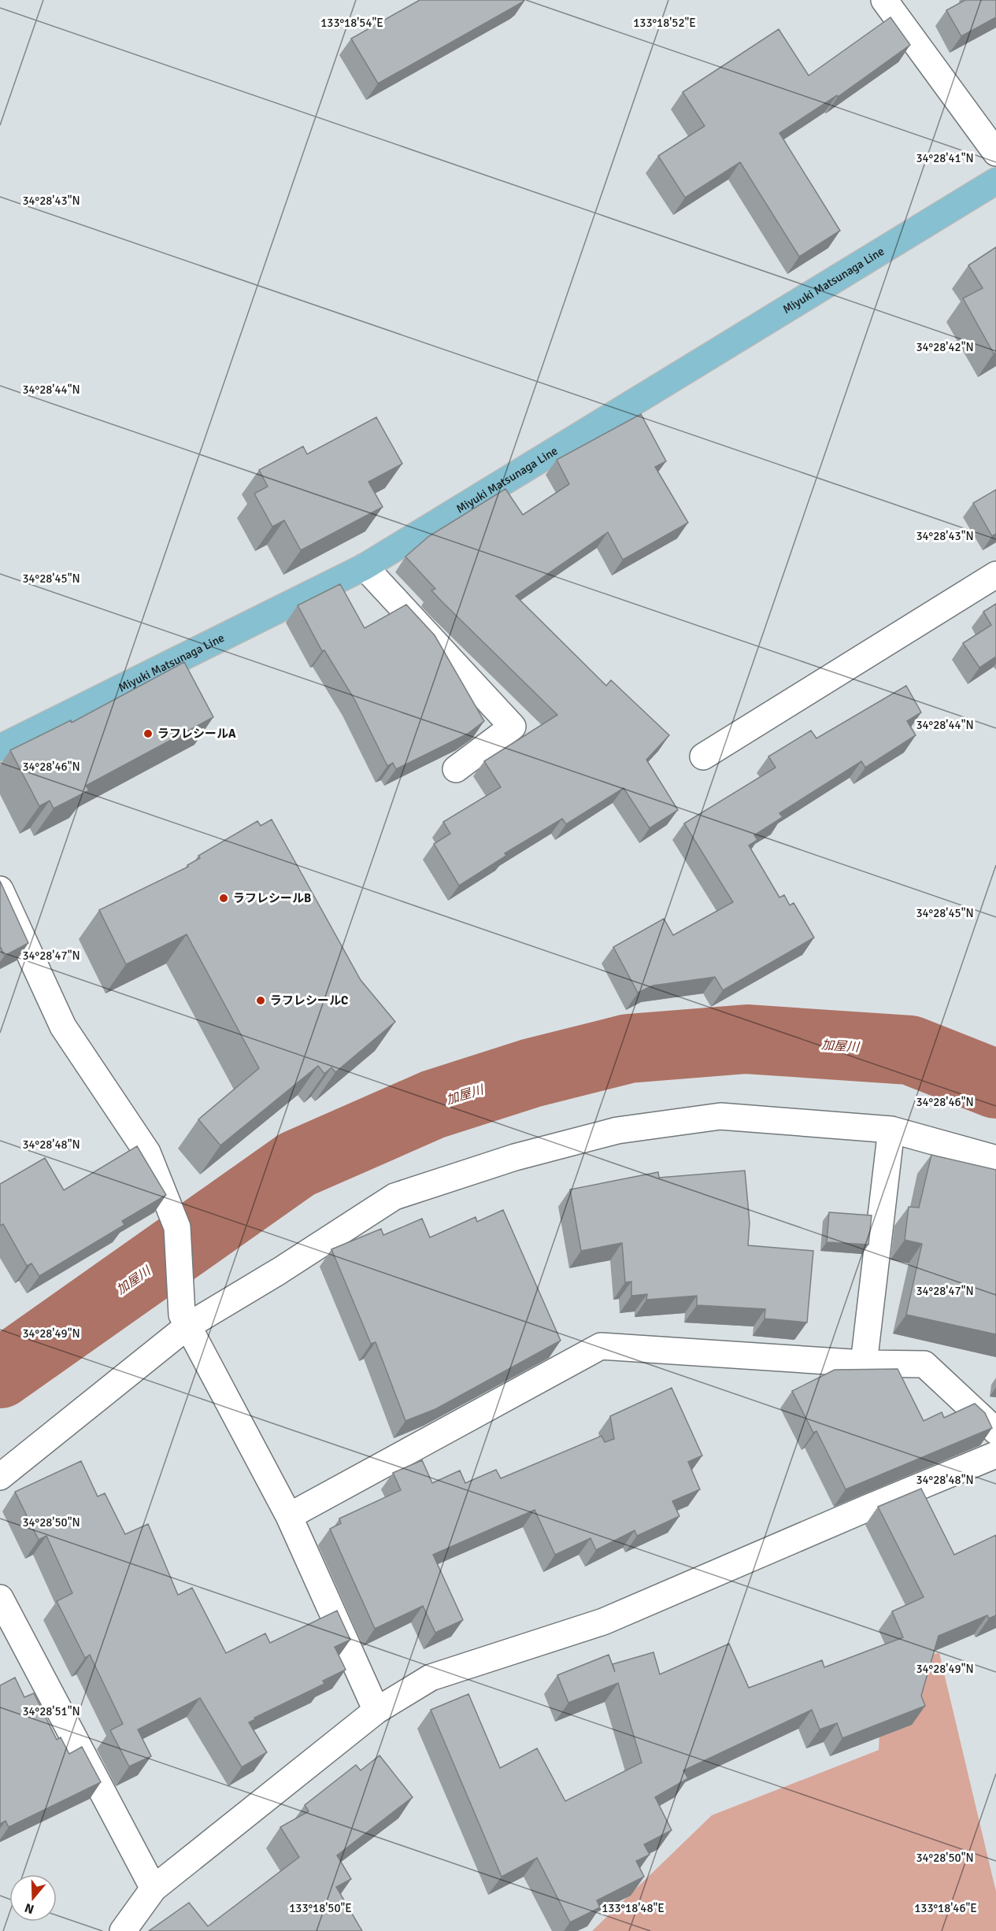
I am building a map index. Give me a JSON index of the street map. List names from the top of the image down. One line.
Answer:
{"streets":{"main road":["Miyuki Matsunaga Line"]},"water":["加屋川"],"places":["ラフレシールA","ラフレシールB","ラフレシールC"],"north":"bottom","coordinates":["133°18'54\"E","133°18'52\"E","34°28'41\"N","34°28'43\"N","34°28'42\"N","34°28'44\"N","34°28'45\"N","34°28'46\"N","34°28'47\"N","34°28'48\"N","34°28'49\"N","34°28'50\"N","34°28'51\"N","133°18'50\"E","133°18'48\"E","133°18'46\"E"]}
